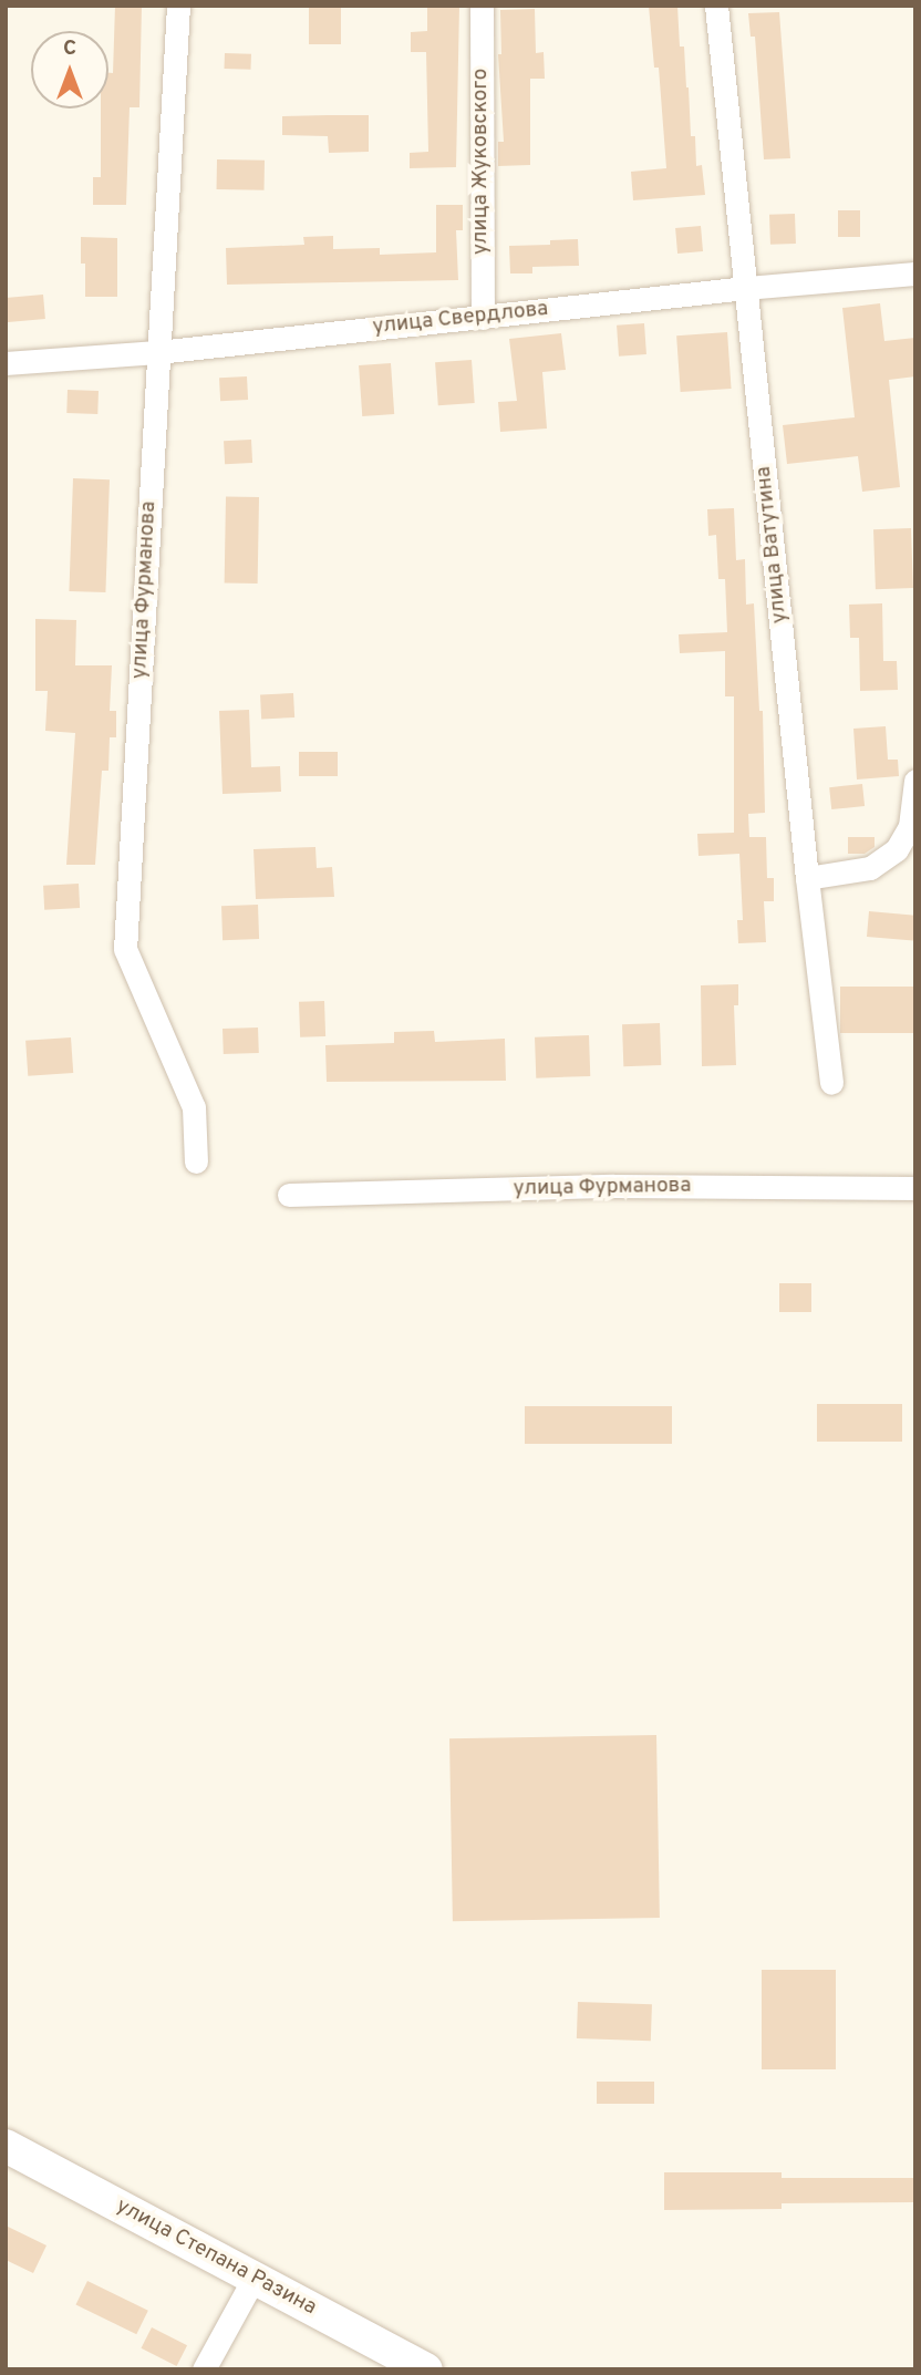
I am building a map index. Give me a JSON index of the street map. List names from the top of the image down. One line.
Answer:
{"streets":{"main road":["улица Степана Разина"],"street":["улица Жуковского","улица Свердлова","улица Ватутина","улица Фурманова"]},"crossings":[["улица Жуковского","улица Свердлова"],["улица Свердлова","улица Ватутина"],["улица Свердлова","улица Фурманова"]],"north":"top"}
